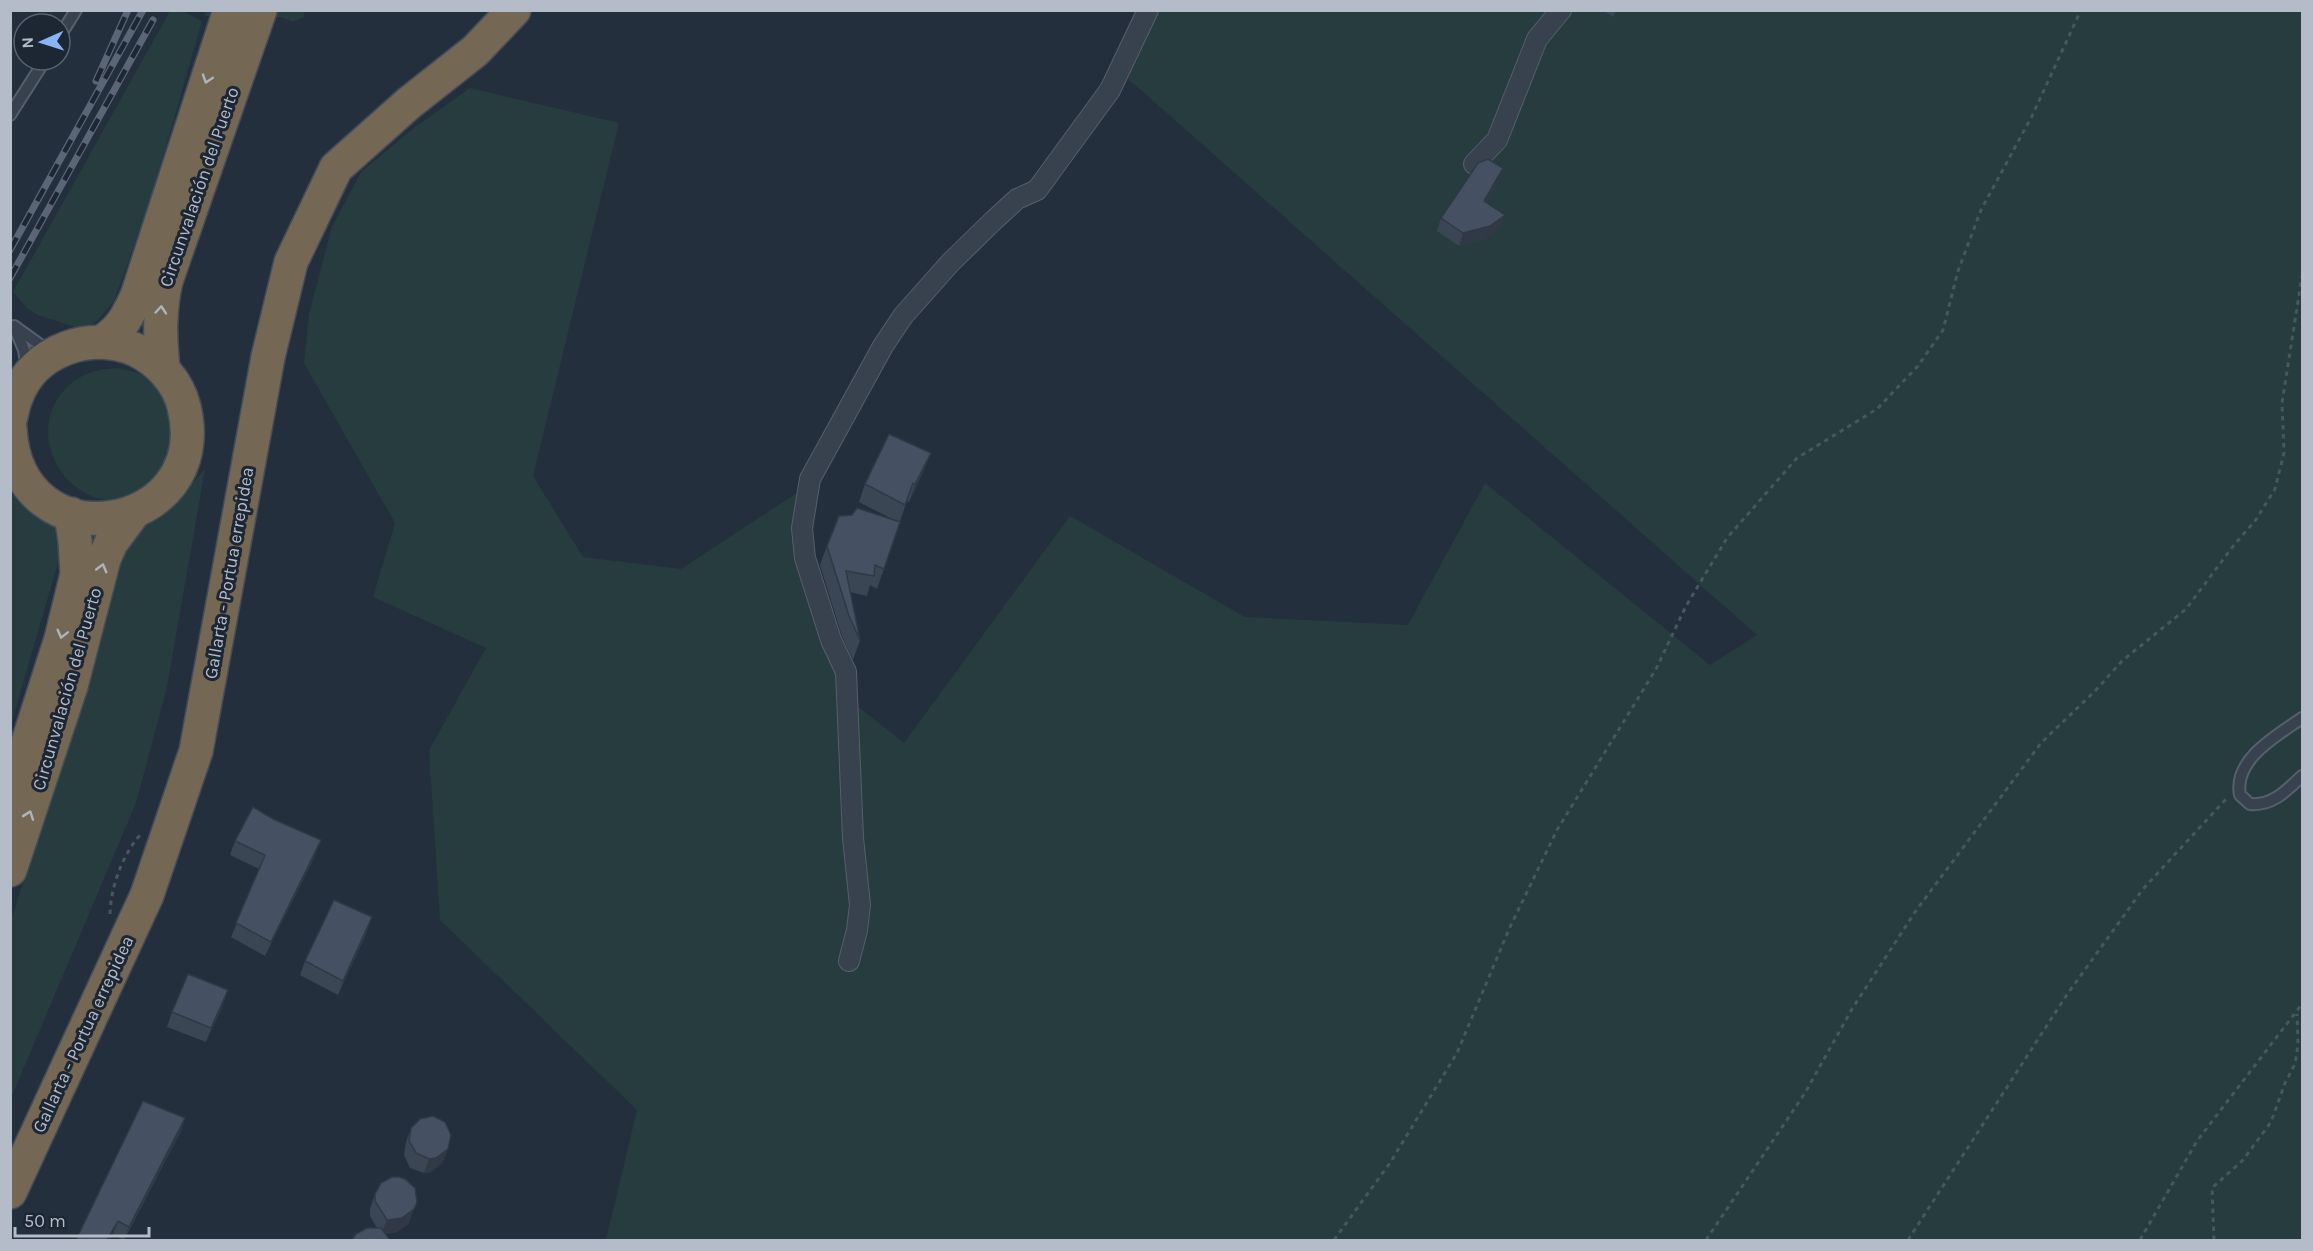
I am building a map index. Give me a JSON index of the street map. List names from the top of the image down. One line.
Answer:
{"streets":{"highway":["Circunvalación del Puerto","Gallarta - Portua errepidea"]},"scale_bar":"50 m","north":"left"}
